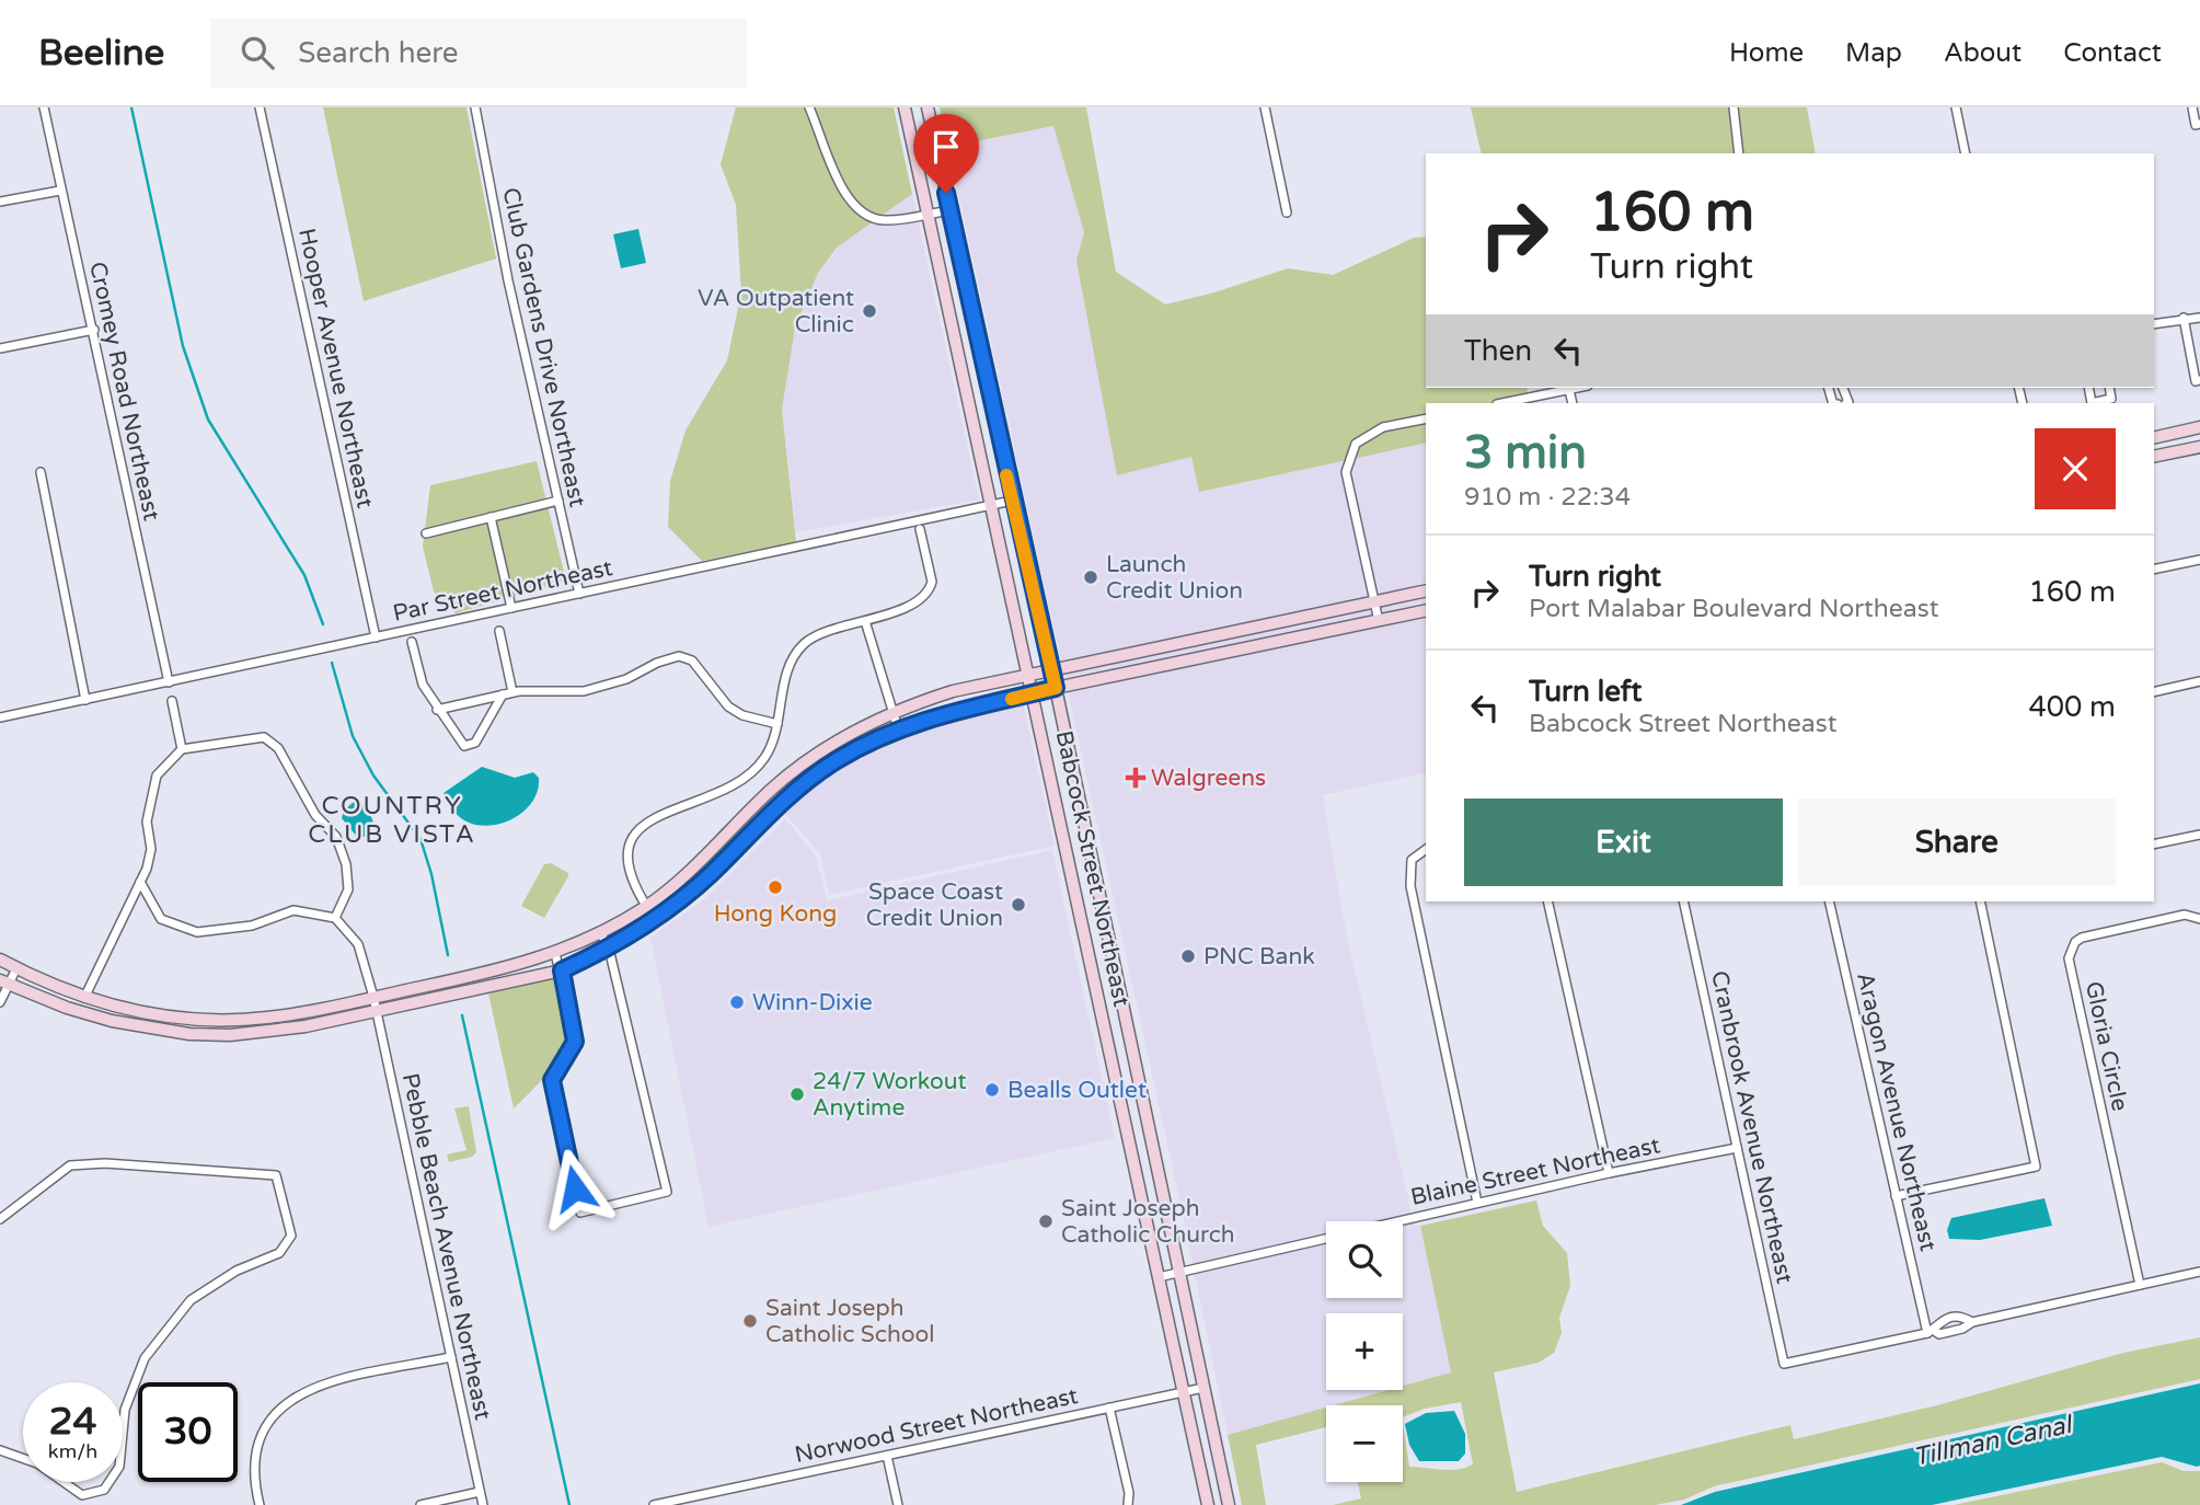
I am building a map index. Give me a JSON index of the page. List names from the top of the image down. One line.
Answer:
{"streets":{"street":["Club Gardens Drive Northeast","Hooper Avenue Northeast","Cromey Road Northeast","Par Street Northeast","Babcock Street Northeast","Gloria Circle","Aragon Avenue Northeast","Cranbrook Avenue Northeast","Blaine Street Northeast","Pebble Beach Avenue Northeast","Norwood Street Northeast"]},"crossings":[["Club Gardens Drive Northeast","Par Street Northeast"],["Hooper Avenue Northeast","Par Street Northeast"],["Cromey Road Northeast","Par Street Northeast"],["Par Street Northeast","Babcock Street Northeast"],["Babcock Street Northeast","Blaine Street Northeast"],["Babcock Street Northeast","Norwood Street Northeast"],["Aragon Avenue Northeast","Cranbrook Avenue Northeast"],["Cranbrook Avenue Northeast","Blaine Street Northeast"]],"districts":["COUNTRY CLUB VISTA"],"water":["Tillman Canal"],"places":{"other":["VA Outpatient Clinic","Launch Credit Union","Hong Kong","Space Coast Credit Union","PNC Bank","Winn-Dixie","Bealls Outlet","24/7 Workout Anytime","Saint Joseph Catholic Church","Saint Joseph Catholic School"],"health":["Walgreens"]},"page":{"header":"Beeline","search":"Search here","nav":["Home","Map","About","Contact"],"turn":["160 m","Turn right"],"then":"Then","heading":["3 min","910 m · 22:34"],"list":[{"name":"Turn right","note":"Port Malabar Boulevard Northeast","value":"160 m"},{"name":"Turn left","note":"Babcock Street Northeast","value":"400 m"}],"buttons":["Exit","Share"],"map_buttons":["+","−"],"speed":"24 km/h","limit":"30"}}
